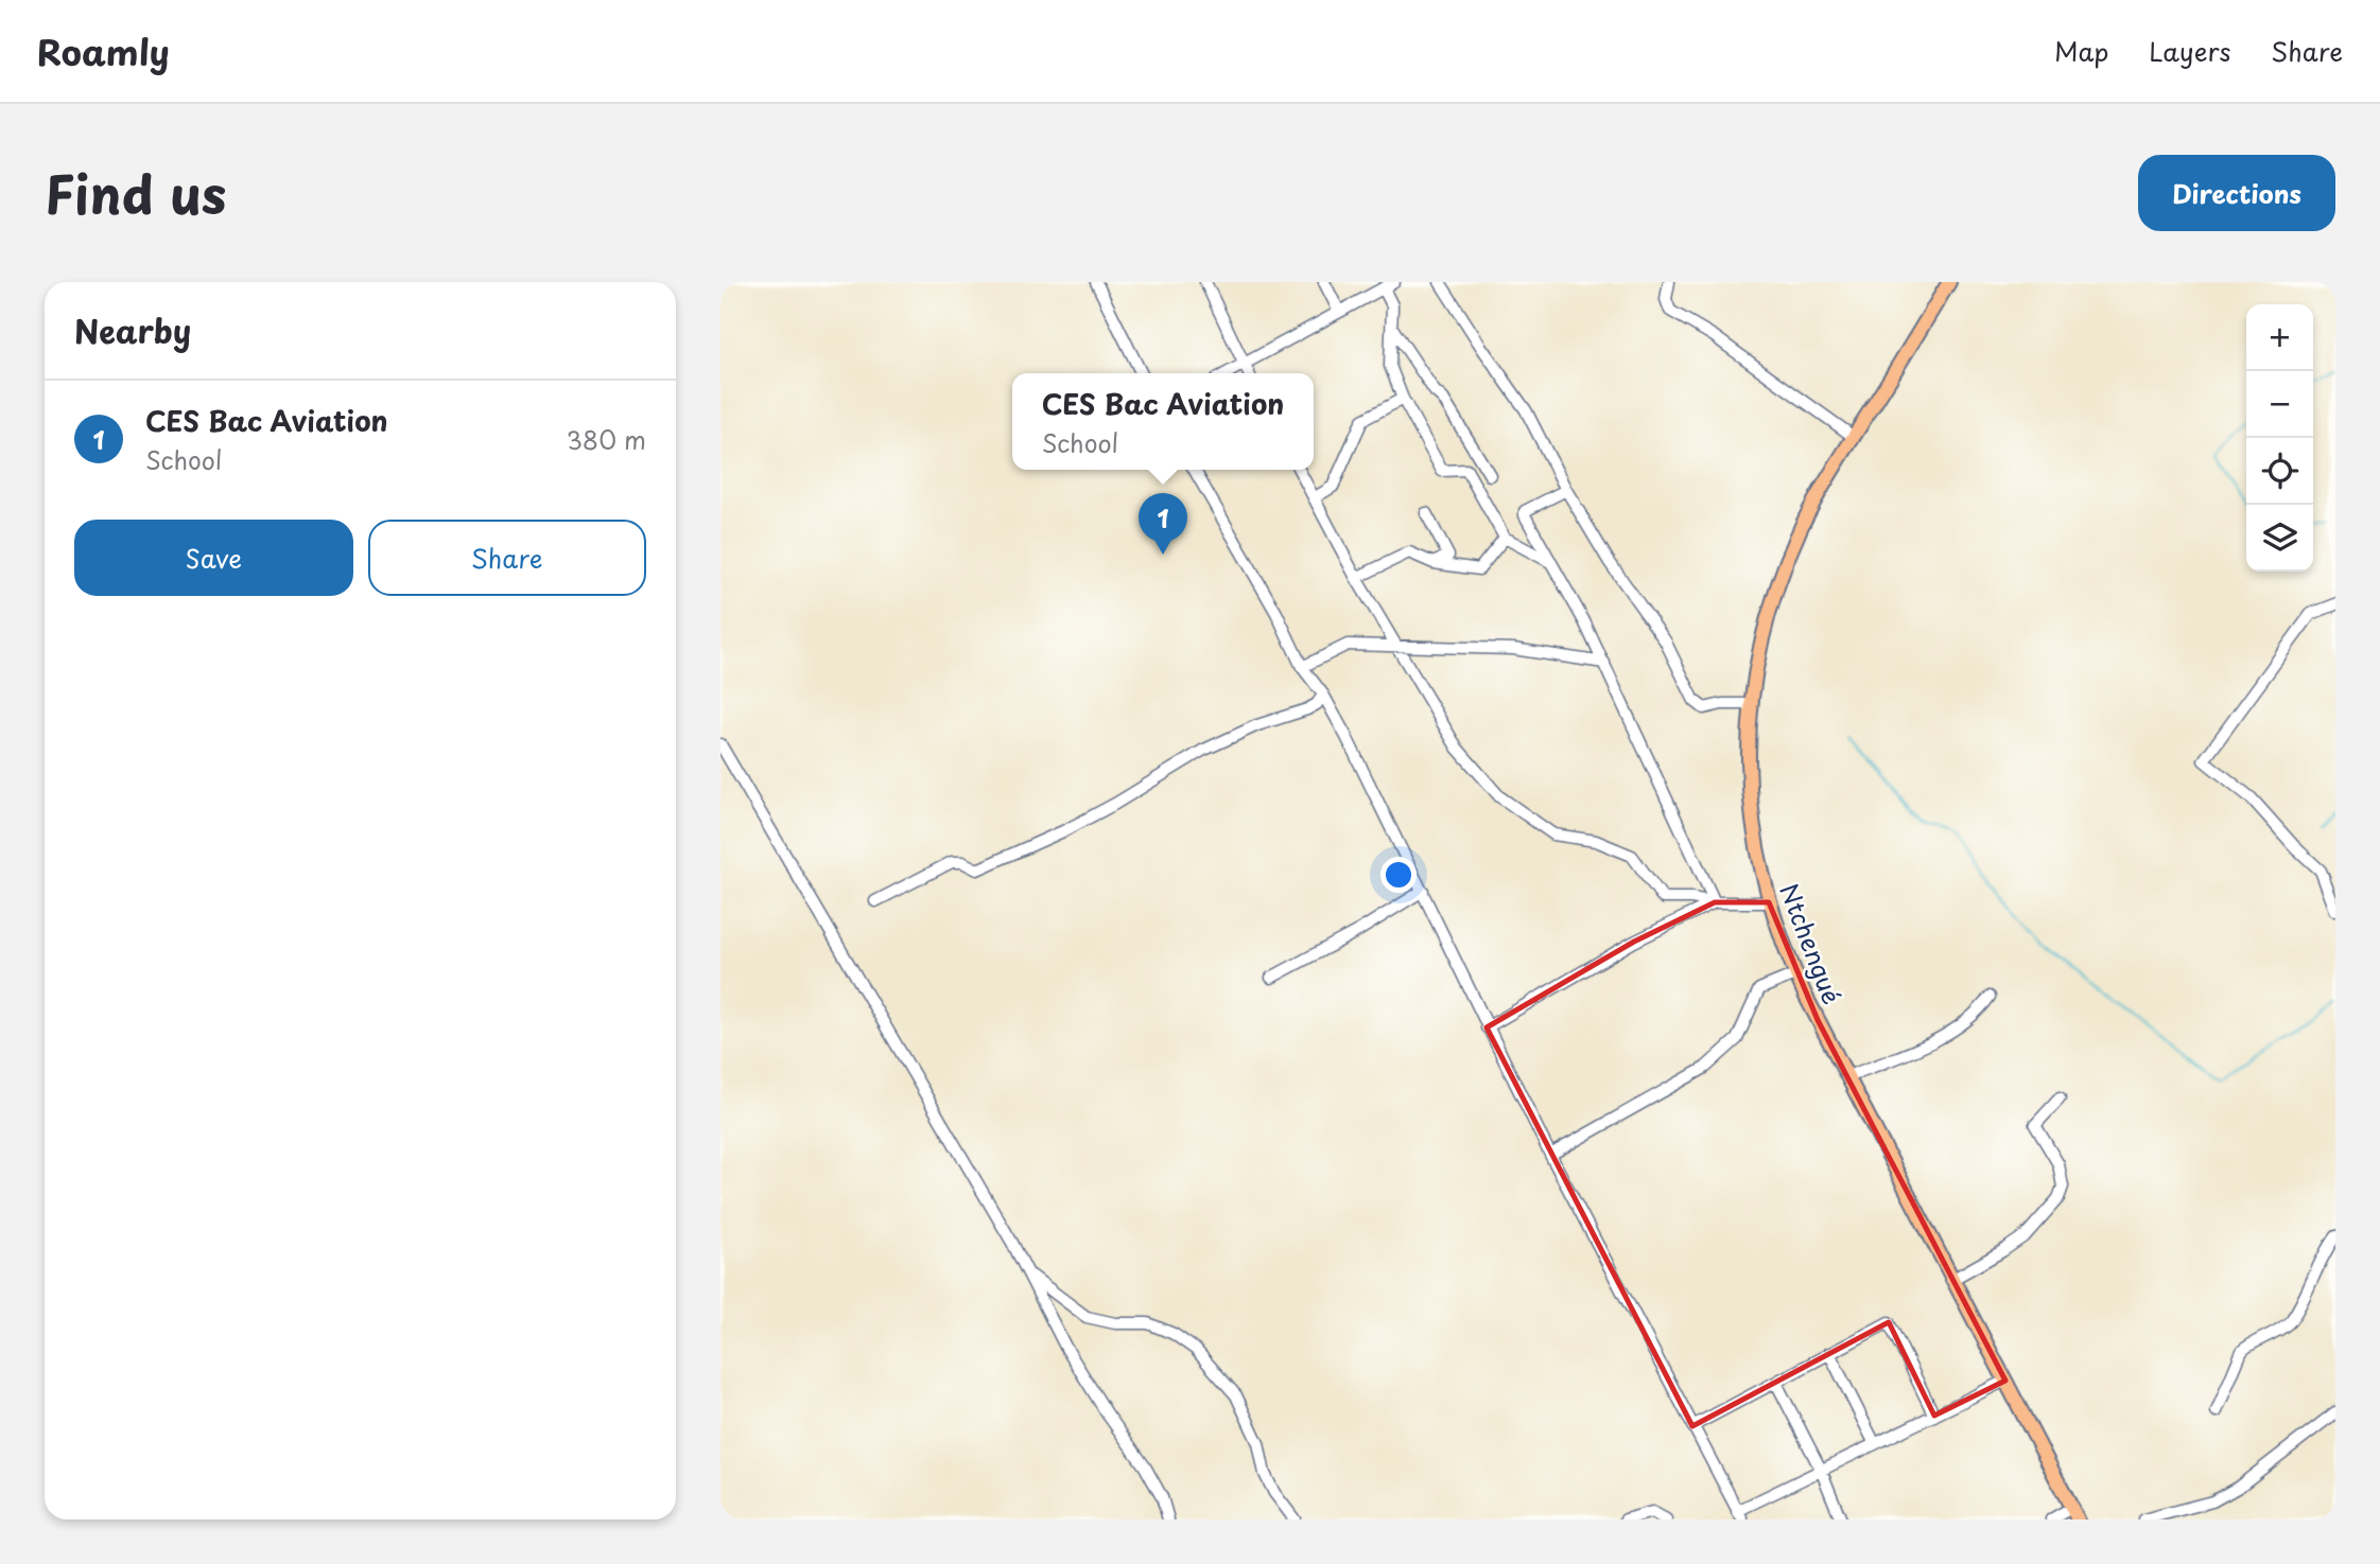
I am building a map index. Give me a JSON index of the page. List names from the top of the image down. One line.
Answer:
{"streets":{"main road":["Ntchengué"]},"page":{"header":"Roamly","nav":["Map","Layers","Share"],"title":"Find us","buttons":["Directions",["Save","Share"]],"heading":"Nearby","map_buttons":["+","−"],"popup":["CES Bac Aviation","School"],"list":[{"mark":"1","name":"CES Bac Aviation","note":"School","value":"380 m"}],"pins":"1"}}
